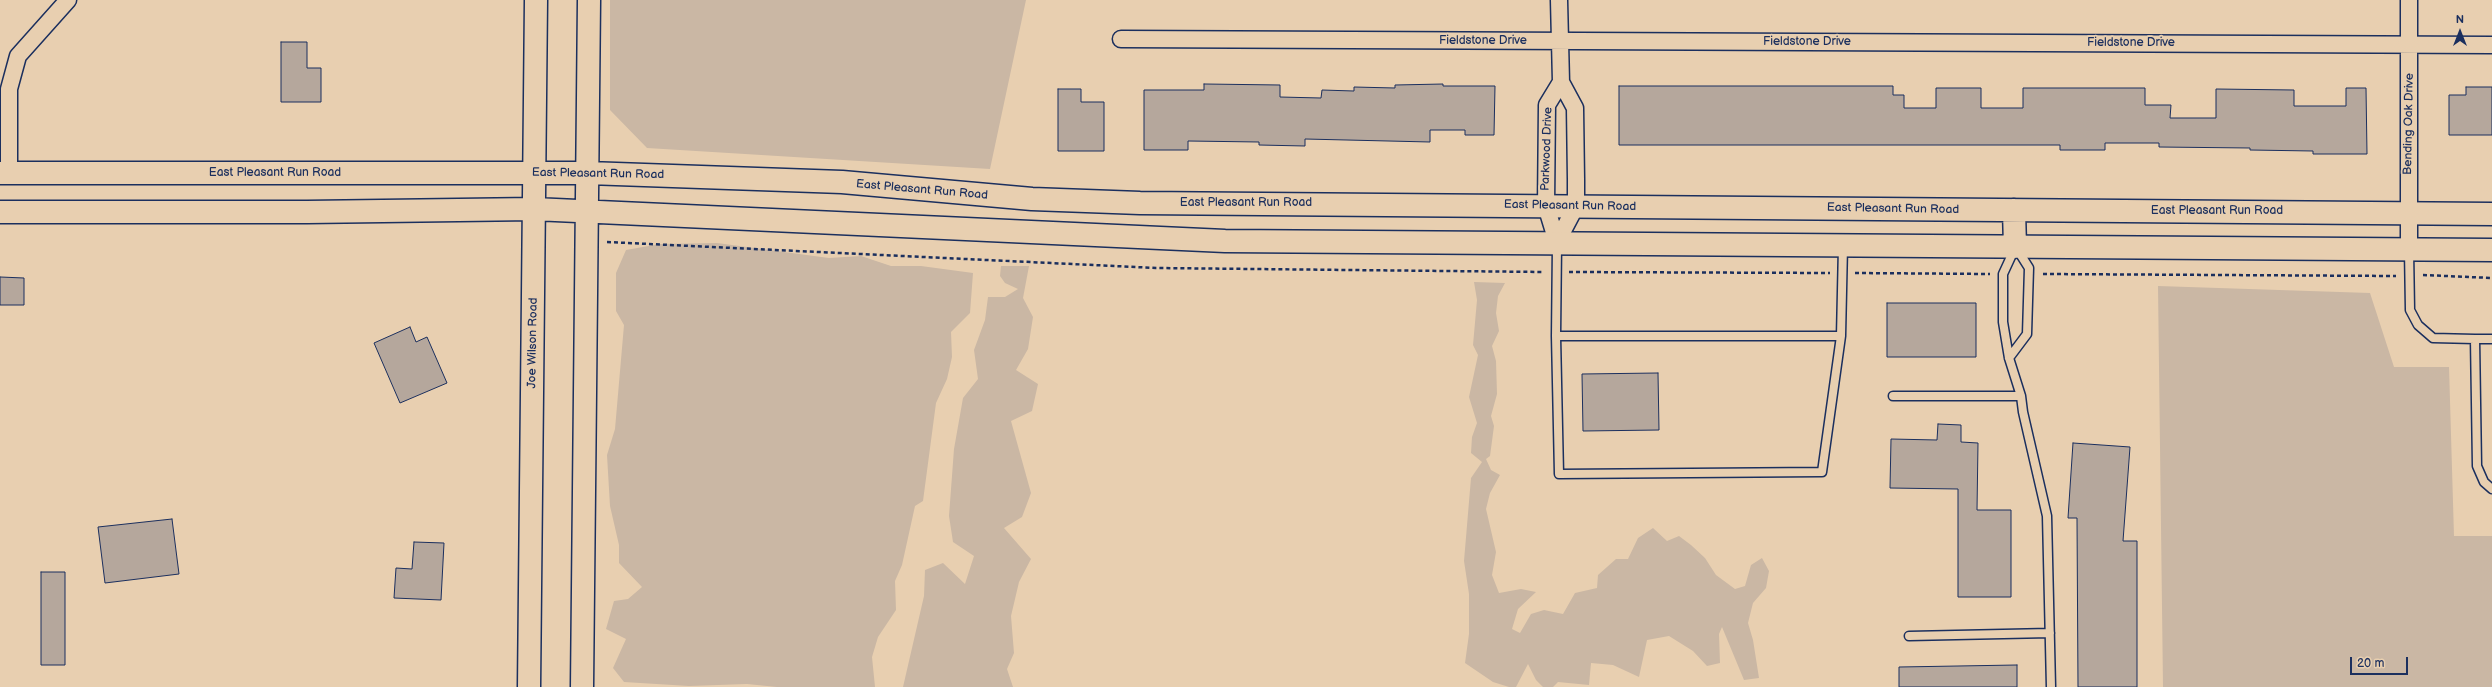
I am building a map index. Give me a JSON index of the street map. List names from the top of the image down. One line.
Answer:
{"streets":{"main road":["East Pleasant Run Road","Joe Wilson Road"],"street":["Fieldstone Drive","Bending Oak Drive","Parkwood Drive"]},"crossings":[["Fieldstone Drive","Bending Oak Drive"],["Fieldstone Drive","Parkwood Drive"],["Bending Oak Drive","East Pleasant Run Road"],["Parkwood Drive","East Pleasant Run Road"],["East Pleasant Run Road","Joe Wilson Road"]],"scale_bar":"20 m","north":"top"}
